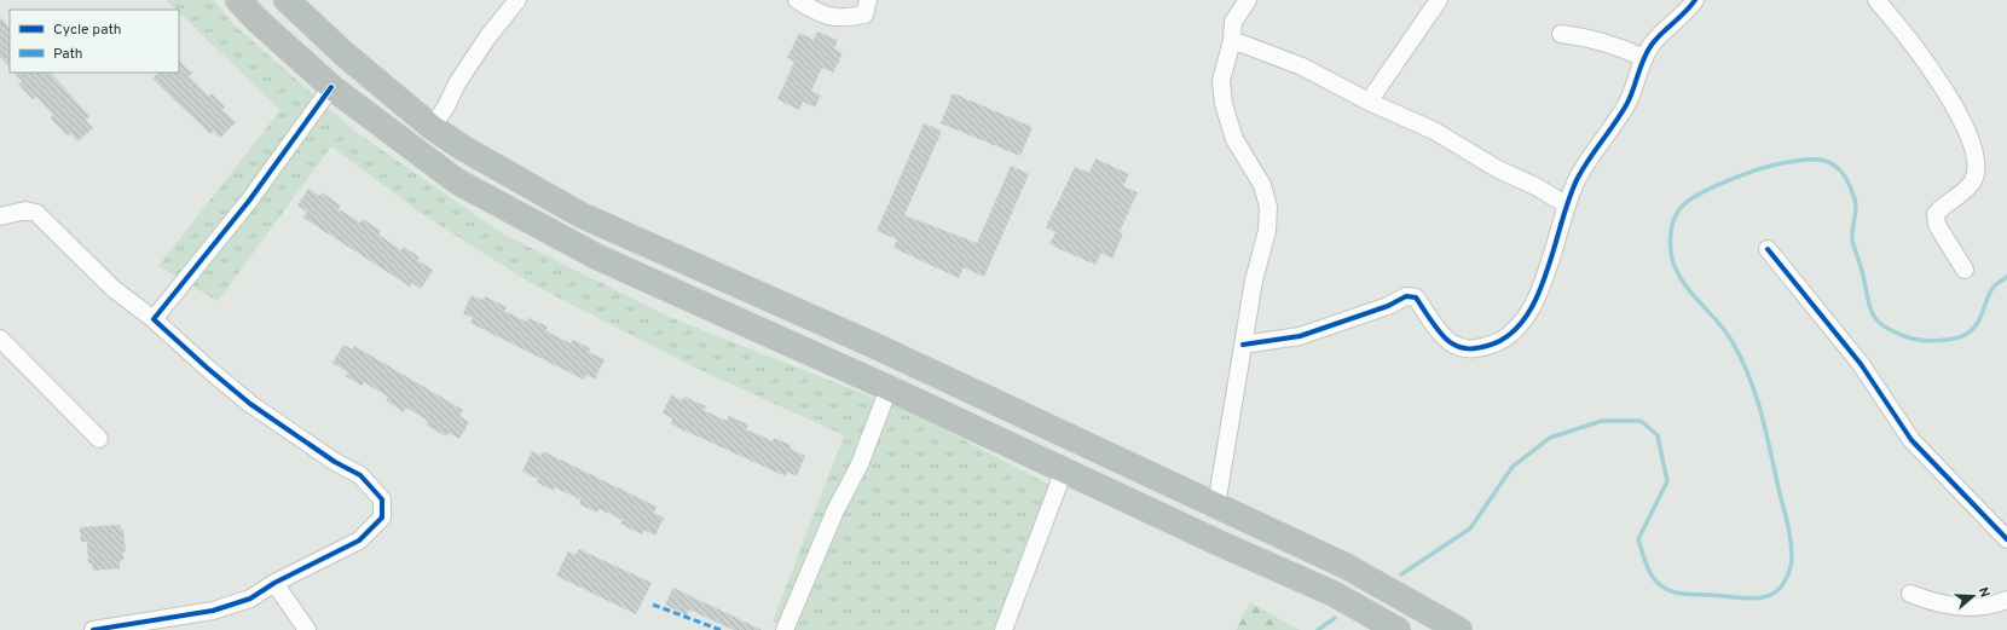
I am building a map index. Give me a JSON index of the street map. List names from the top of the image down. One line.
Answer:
{"legend":["Cycle path","Path"],"north":"right"}
